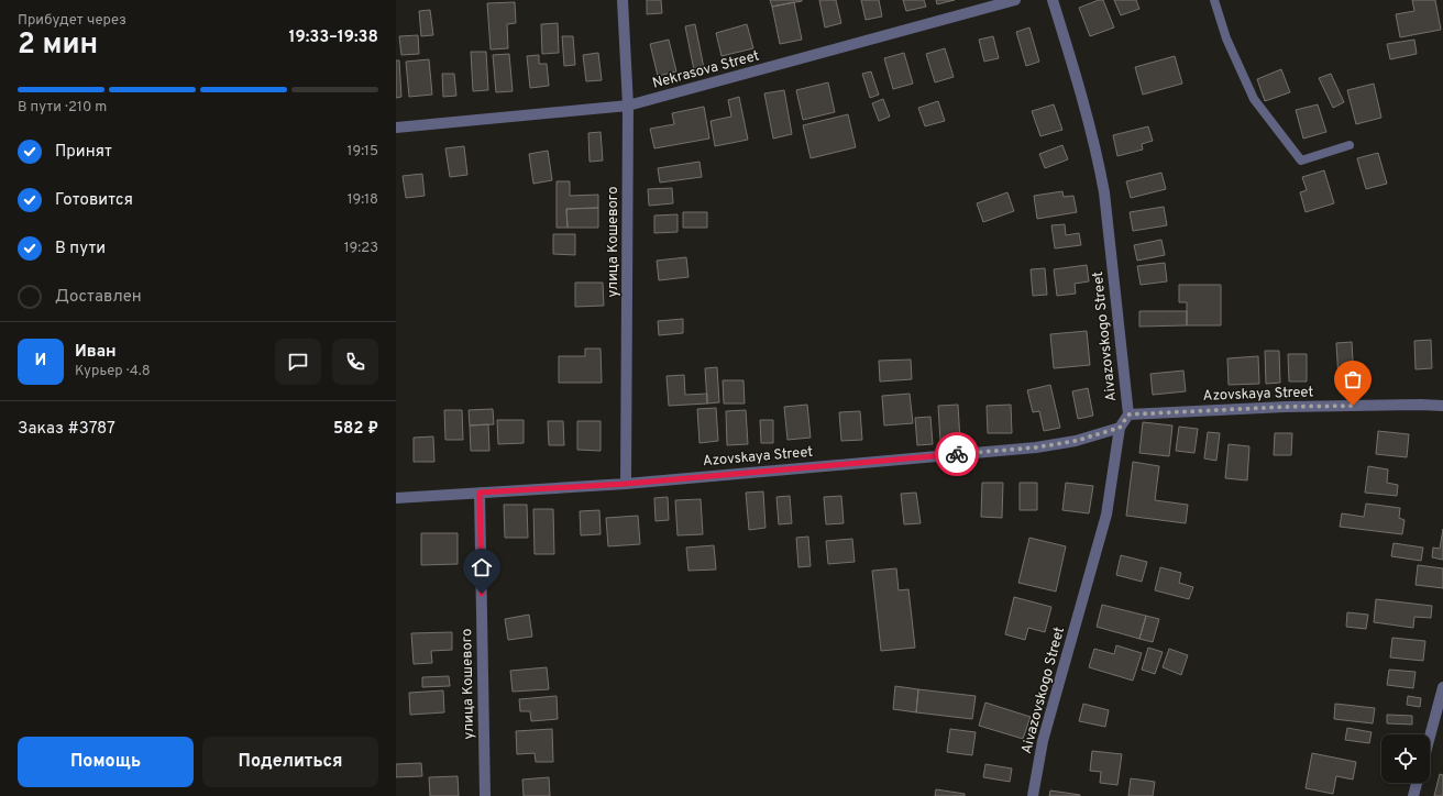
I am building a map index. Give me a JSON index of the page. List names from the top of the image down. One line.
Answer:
{"streets":{"street":["Nekrasova Street","улица Кошевого","Aivazovskogo Street","Azovskaya Street"]},"crossings":[["Nekrasova Street","улица Кошевого"],["улица Кошевого","Azovskaya Street"],["Aivazovskogo Street","Azovskaya Street"]],"page":{"heading":["2 мин","Прибудет через","19:33–19:38"],"panel":["Иван","Курьер · 4.8","Заказ #3787","582 ₽"],"bar":"В пути · 210 m","list":[["Принят","19:15"],["Готовится","19:18"],["В пути","19:23"],"Доставлен"],"round":"И","buttons":["Помощь","Поделиться"]}}
